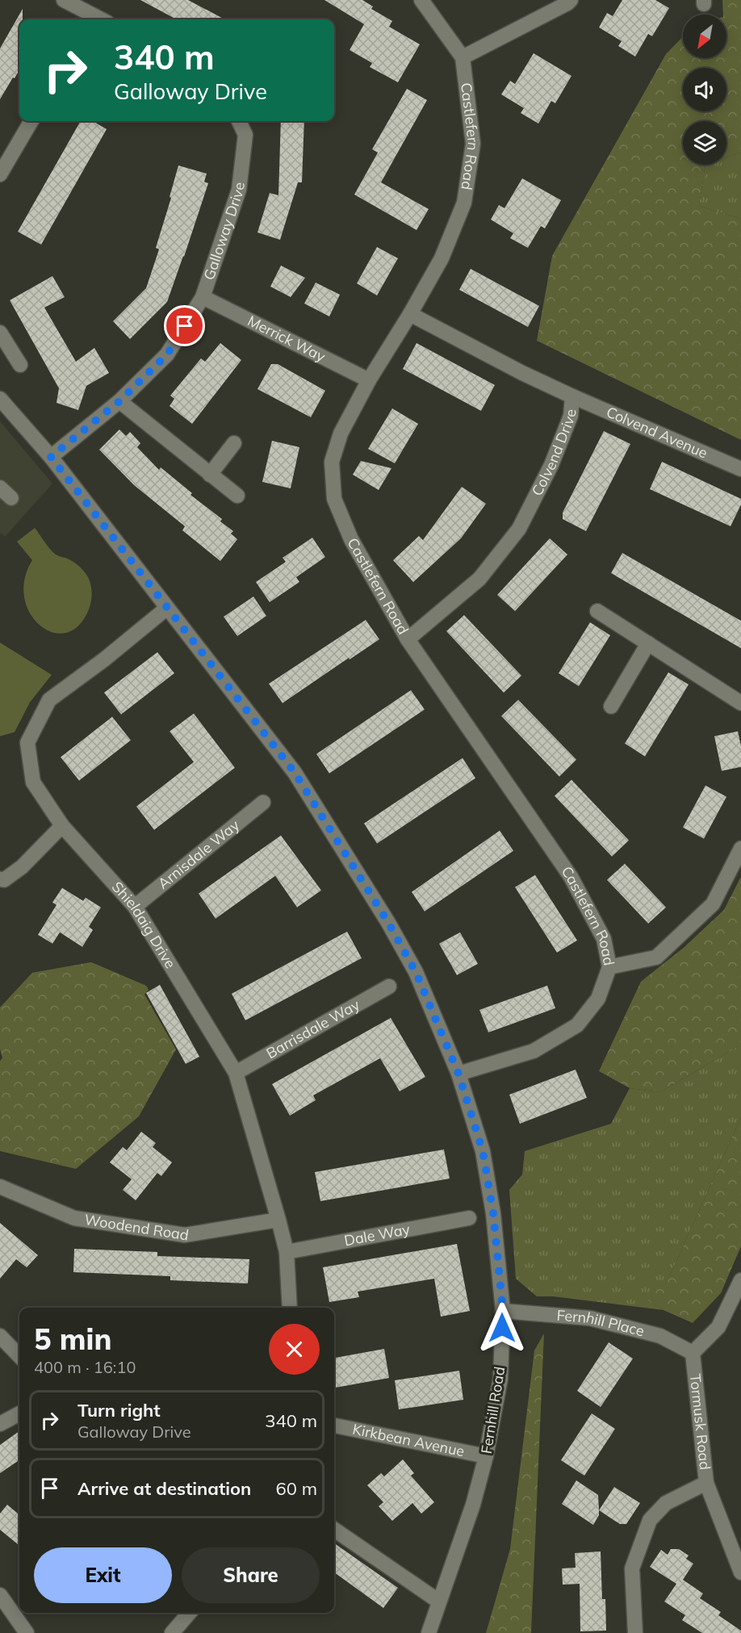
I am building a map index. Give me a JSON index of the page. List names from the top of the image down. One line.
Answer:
{"streets":{"street":["Castlefern Road","Galloway Drive","Merrick Way","Colvend Avenue","Colvend Drive","Arnisdale Way","Shieldaig Drive","Barrisdale Way","Woodend Road","Dale Way","Fernhill Place","Fernhill Road","Tormusk Road","Kirkbean Avenue"]},"crossings":[["Castlefern Road","Merrick Way"],["Castlefern Road","Colvend Drive"],["Castlefern Road","Fernhill Road"],["Galloway Drive","Merrick Way"],["Galloway Drive","Fernhill Road"],["Colvend Avenue","Colvend Drive"],["Arnisdale Way","Shieldaig Drive"],["Shieldaig Drive","Barrisdale Way"],["Shieldaig Drive","Woodend Road"],["Shieldaig Drive","Dale Way"],["Shieldaig Drive","Fernhill Road"],["Fernhill Place","Fernhill Road"],["Fernhill Place","Tormusk Road"],["Fernhill Road","Kirkbean Avenue"]],"north":"bottom left","page":{"turn":["340 m","Galloway Drive"],"heading":["5 min","400 m · 16:10"],"list":[{"name":"Turn right","note":"Galloway Drive","value":"340 m"},{"name":"Arrive at destination","value":"60 m"}],"buttons":["Exit","Share"]}}
